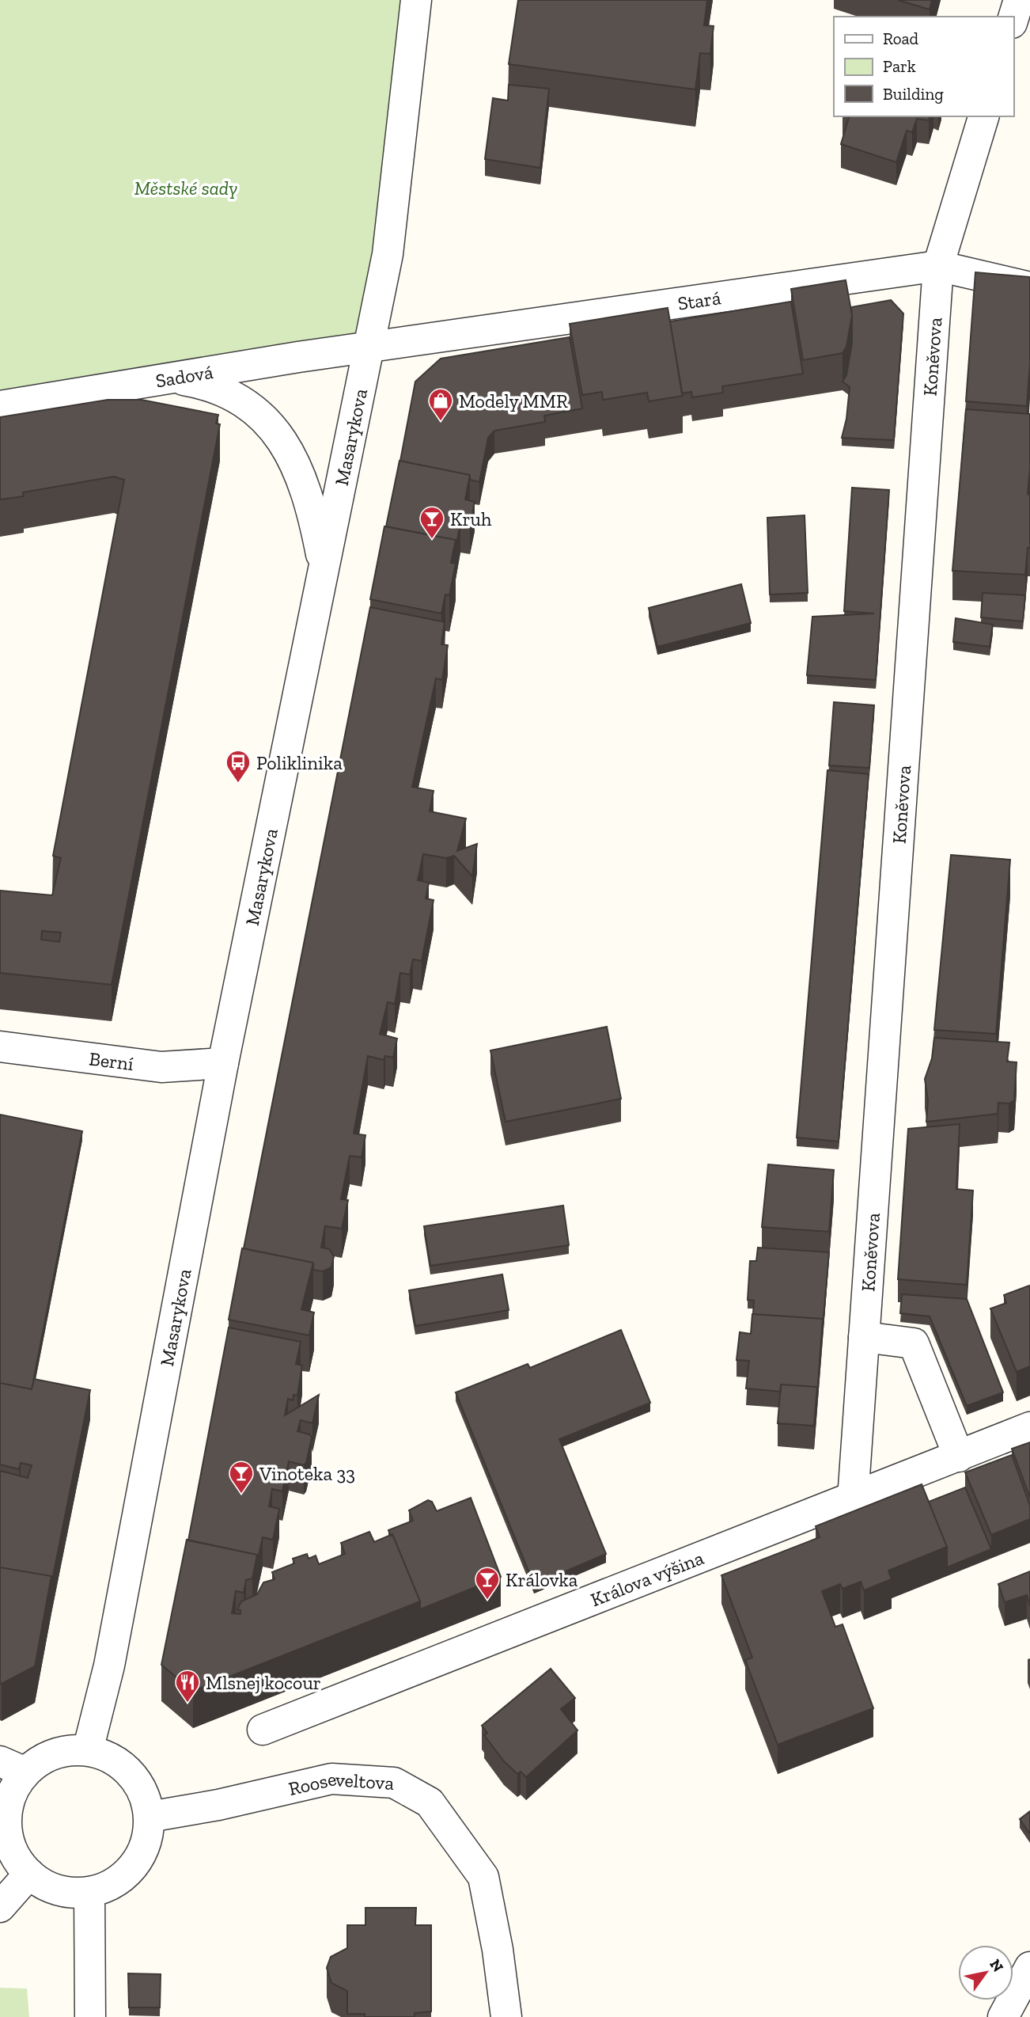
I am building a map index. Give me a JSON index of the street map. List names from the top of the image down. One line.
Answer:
{"streets":{"street":["Stará","Koněvova","Sadová","Masarykova","Berní","Králova výšina","Rooseveltova"]},"crossings":[["Stará","Koněvova"],["Stará","Sadová"],["Stará","Masarykova"],["Koněvova","Králova výšina"],["Sadová","Masarykova"],["Masarykova","Berní"],["Masarykova","Rooseveltova"]],"parks":["Městské sady"],"places":{"shop":["Modely MMR"],"bar":["Kruh","Vinoteka 33","Královka"],"bus stop":["Poliklinika"],"restaurant":["Mlsnej kocour"]},"legend":["Road","Park","Building"],"north":"top right"}
